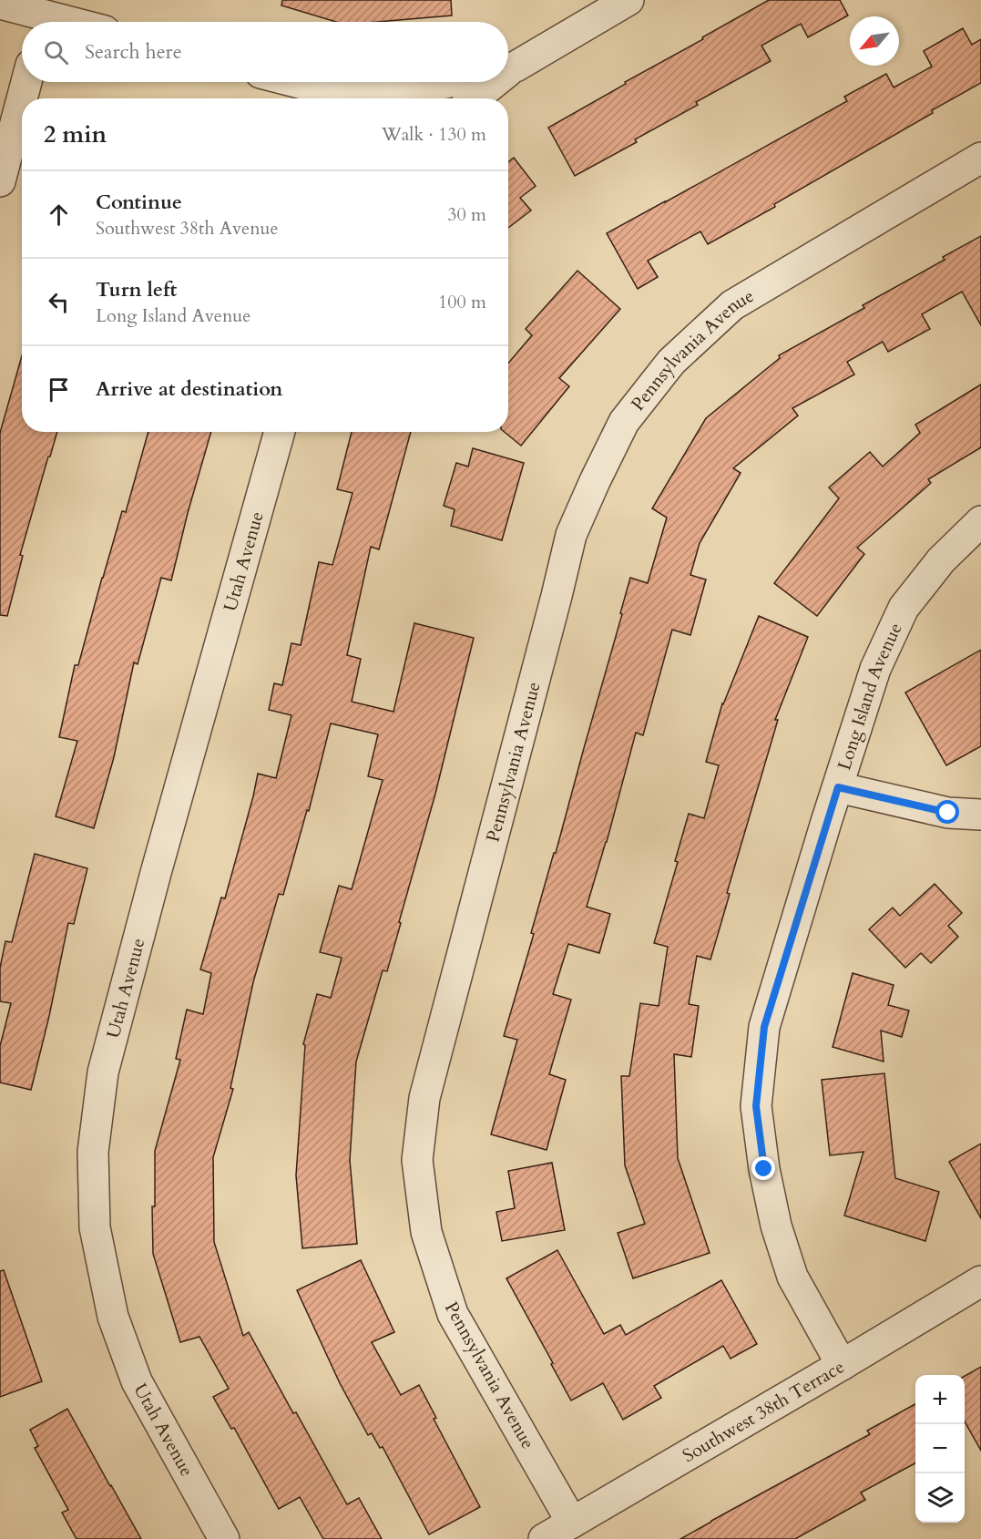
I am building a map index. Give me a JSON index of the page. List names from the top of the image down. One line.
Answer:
{"streets":{"street":["Pennsylvania Avenue","Utah Avenue","Long Island Avenue","Southwest 38th Terrace"]},"crossings":[["Pennsylvania Avenue","Southwest 38th Terrace"],["Long Island Avenue","Southwest 38th Terrace"]],"north":"bottom left","page":{"search":"Search here","heading":["2 min","Walk · 130 m"],"list":[["Continue","Southwest 38th Avenue","30 m"],["Turn left","Long Island Avenue","100 m"],"Arrive at destination"],"map_buttons":["+","−"]}}
